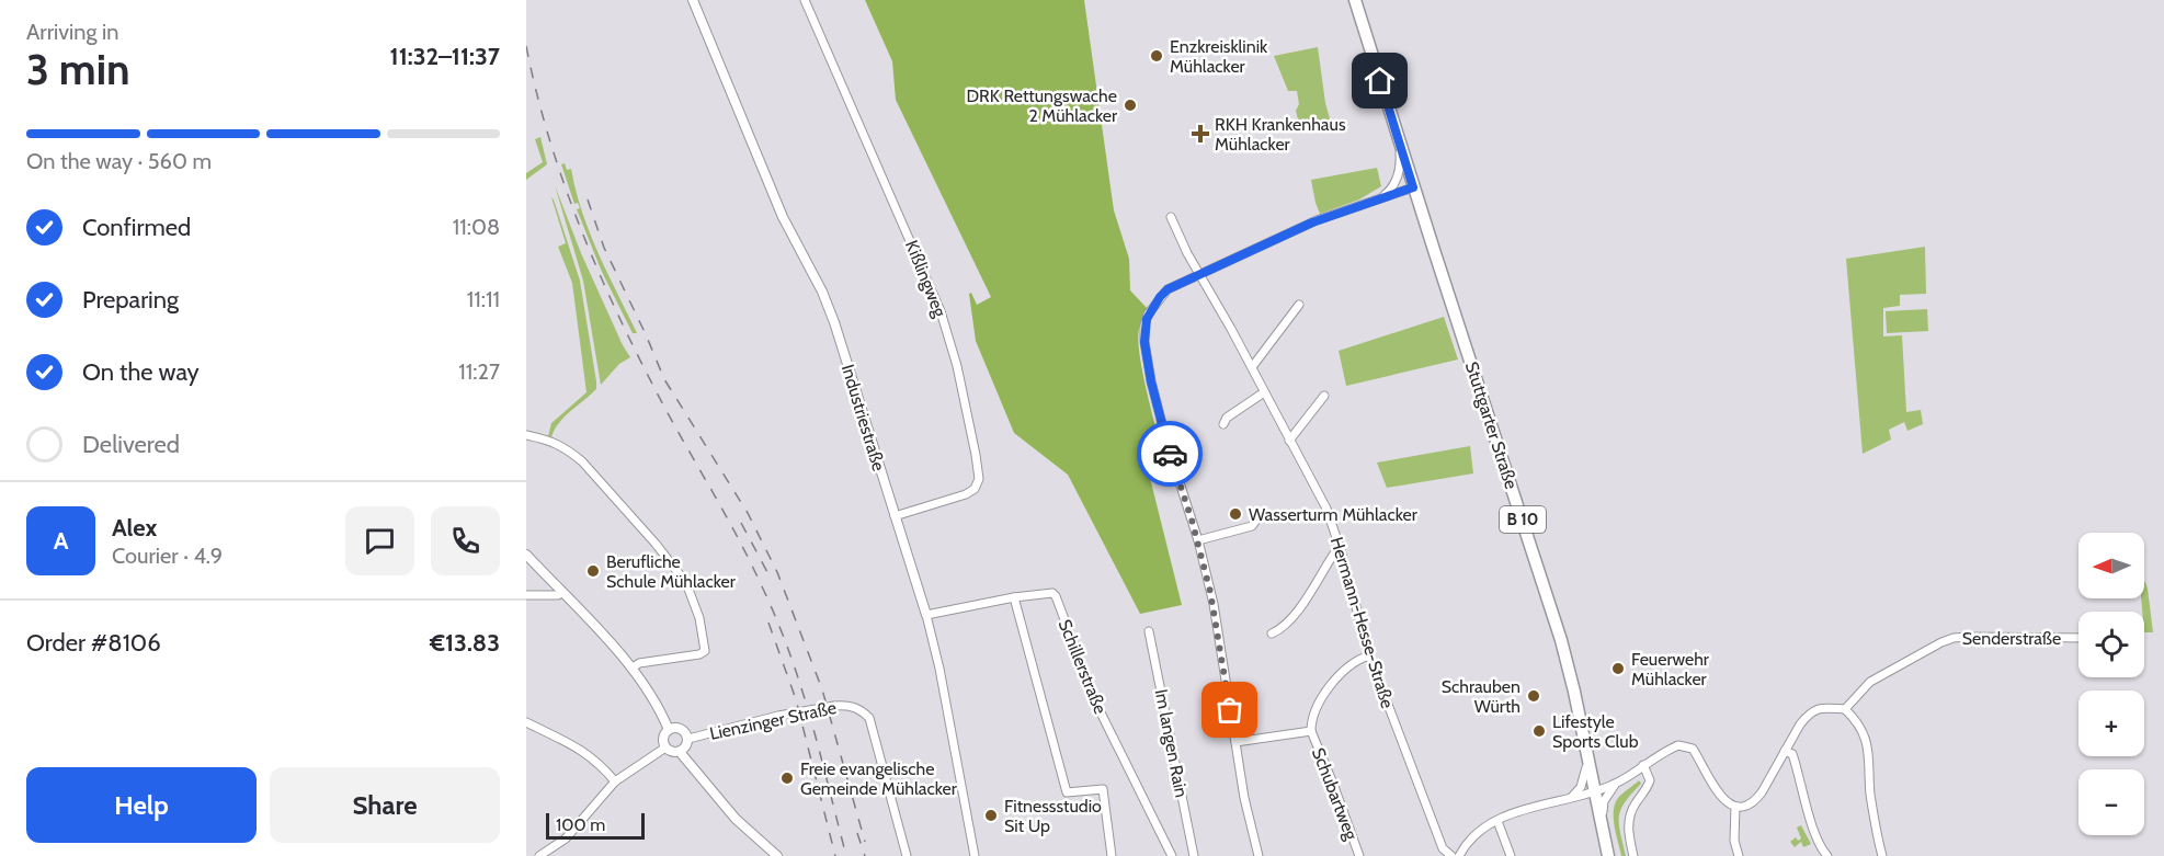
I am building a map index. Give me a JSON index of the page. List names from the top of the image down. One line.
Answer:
{"streets":{"main road":["Stuttgarter Straße","B 10"],"street":["Kißlingweg","Industriestraße","Hermann-Hesse-Straße","Senderstraße","Schillerstraße","Lienzinger Straße","Im langen Rain","Schubartweg"]},"crossings":[["Kißlingweg","Industriestraße"],["Industriestraße","Schillerstraße"]],"places":{"other":["Enzkreisklinik Mühlacker","DRK Rettungswache 2 Mühlacker","Wasserturm Mühlacker","Berufliche Schule Mühlacker","Feuerwehr Mühlacker","Schrauben Würth","Lifestyle Sports Club","Freie evangelische Gemeinde Mühlacker","Fitnessstudio Sit Up"],"health":["RKH Krankenhaus Mühlacker"]},"scale_bar":"100 m","north":"left","page":{"heading":["3 min","Arriving in","11:32–11:37"],"panel":["Alex","Courier · 4.9","Order #8106","€13.83"],"bar":"On the way · 560 m","list":[["Confirmed","11:08"],["Preparing","11:11"],["On the way","11:27"],"Delivered"],"round":"A","map_buttons":["+","−"],"buttons":["Help","Share"],"scale":"100 m"}}
